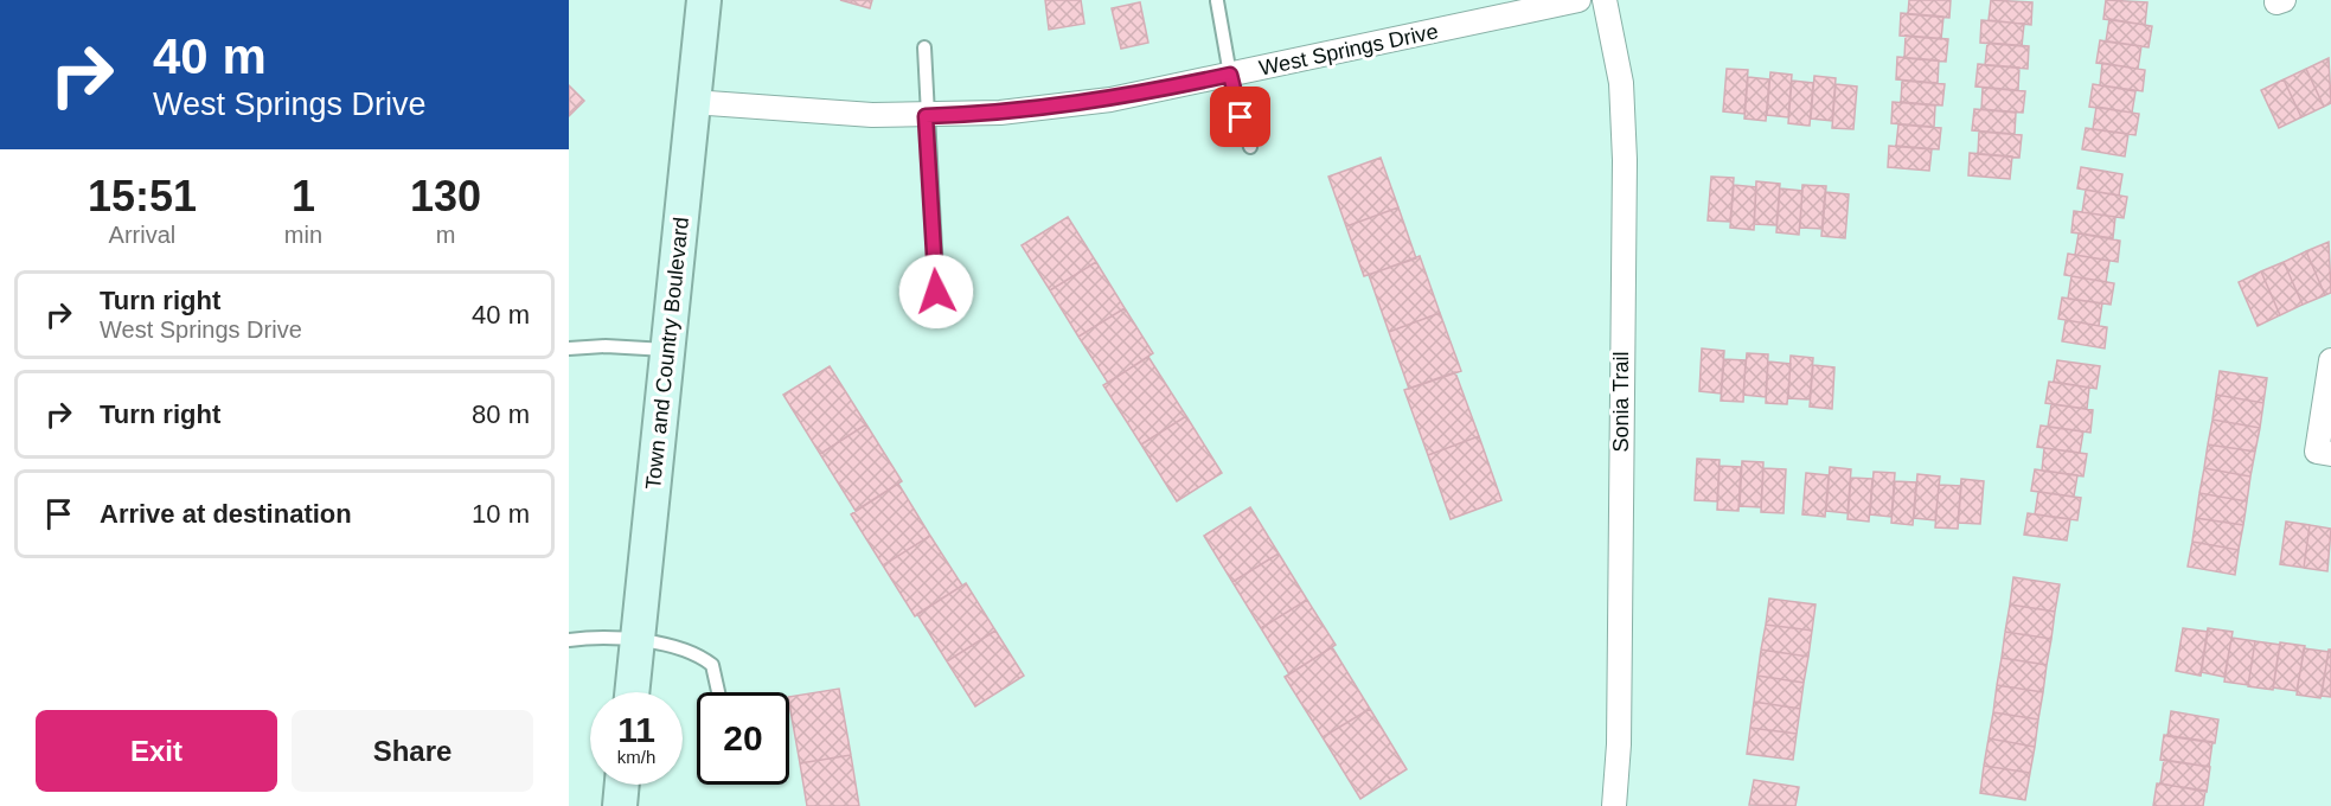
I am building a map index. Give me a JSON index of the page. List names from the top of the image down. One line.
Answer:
{"streets":{"street":["West Springs Drive","Town and Country Boulevard","Sonia Trail"]},"crossings":[["West Springs Drive","Town and Country Boulevard"]],"page":{"turn":["40 m","West Springs Drive"],"eta":["15:51","Arrival","1","min","130","m"],"list":[{"name":"Turn right","note":"West Springs Drive","value":"40 m"},{"name":"Turn right","value":"80 m"},{"name":"Arrive at destination","value":"10 m"}],"speed":"11 km/h","limit":"20","buttons":["Exit","Share"]}}
